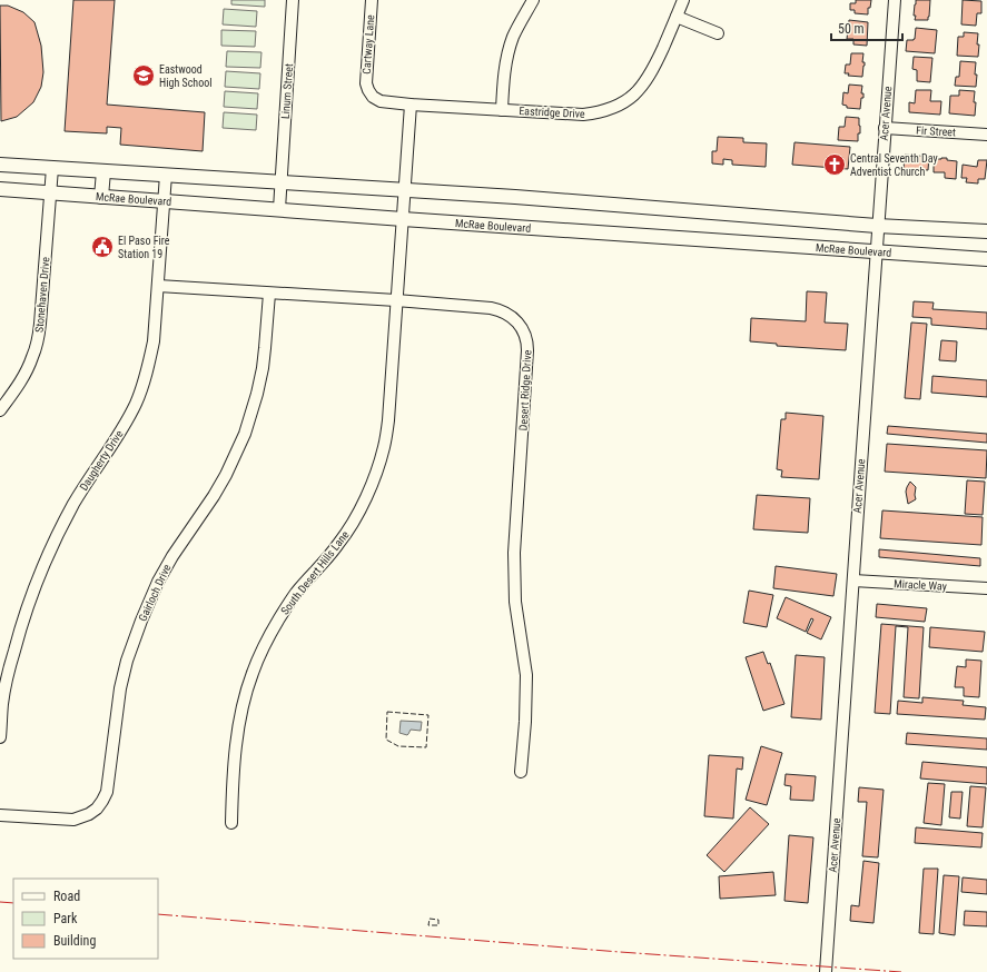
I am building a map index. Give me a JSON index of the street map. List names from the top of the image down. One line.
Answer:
{"streets":{"main road":["McRae Boulevard"],"street":["Cartway Lane","Linum Street","Eastridge Drive","Acer Avenue","Fir Street","Stonehaven Drive","Desert Ridge Drive","Daugherty Drive","South Desert Hills Lane","Miracle Way","Gairloch Drive"]},"crossings":[["Cartway Lane","Eastridge Drive"],["Linum Street","McRae Boulevard"],["Acer Avenue","Fir Street"],["Acer Avenue","McRae Boulevard"],["Acer Avenue","Miracle Way"],["McRae Boulevard","Stonehaven Drive"],["McRae Boulevard","Daugherty Drive"],["McRae Boulevard","South Desert Hills Lane"],["Desert Ridge Drive","Daugherty Drive"],["Desert Ridge Drive","South Desert Hills Lane"],["Desert Ridge Drive","Gairloch Drive"]],"places":{"school or university":["Eastwood High School"],"church":["Central Seventh Day Adventist Church"],"public building":["El Paso Fire Station 19"]},"legend":["Road","Park","Building"],"scale_bar":"50 m"}
